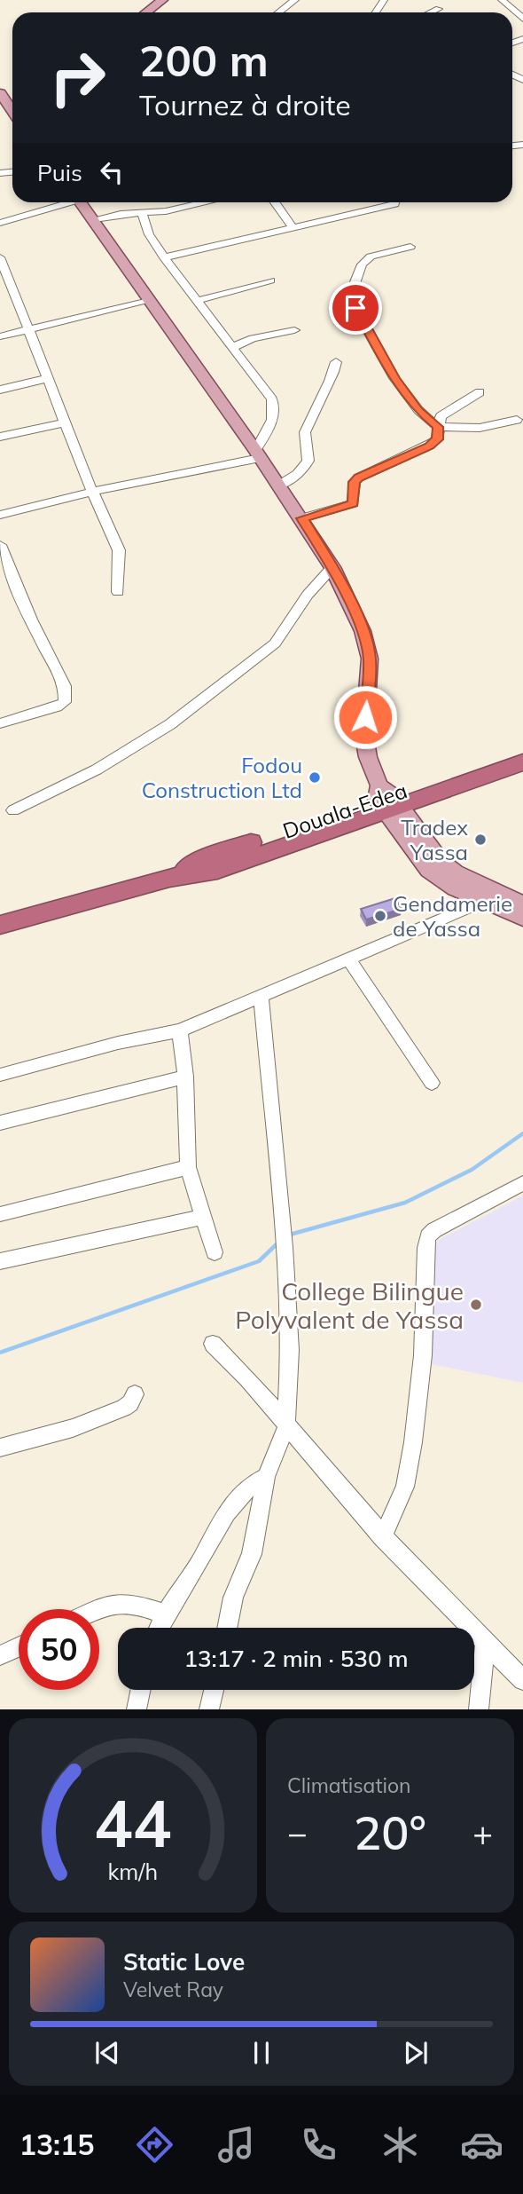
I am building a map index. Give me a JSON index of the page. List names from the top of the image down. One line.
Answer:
{"streets":{"highway":["Douala-Edea"]},"places":["Fodou Construction Ltd","Tradex Yassa","Gendamerie de Yassa","College Bilingue Polyvalent de Yassa"],"page":{"turn":["200 m","Tournez à droite"],"then":"Puis","limit":"50","trip":"13:17 · 2 min · 530 m","tile":"Climatisation","heat":["−","20°","+"],"song":["Static Love","Velvet Ray"],"tabs":"13:15","gauge":["44","km/h"]}}
